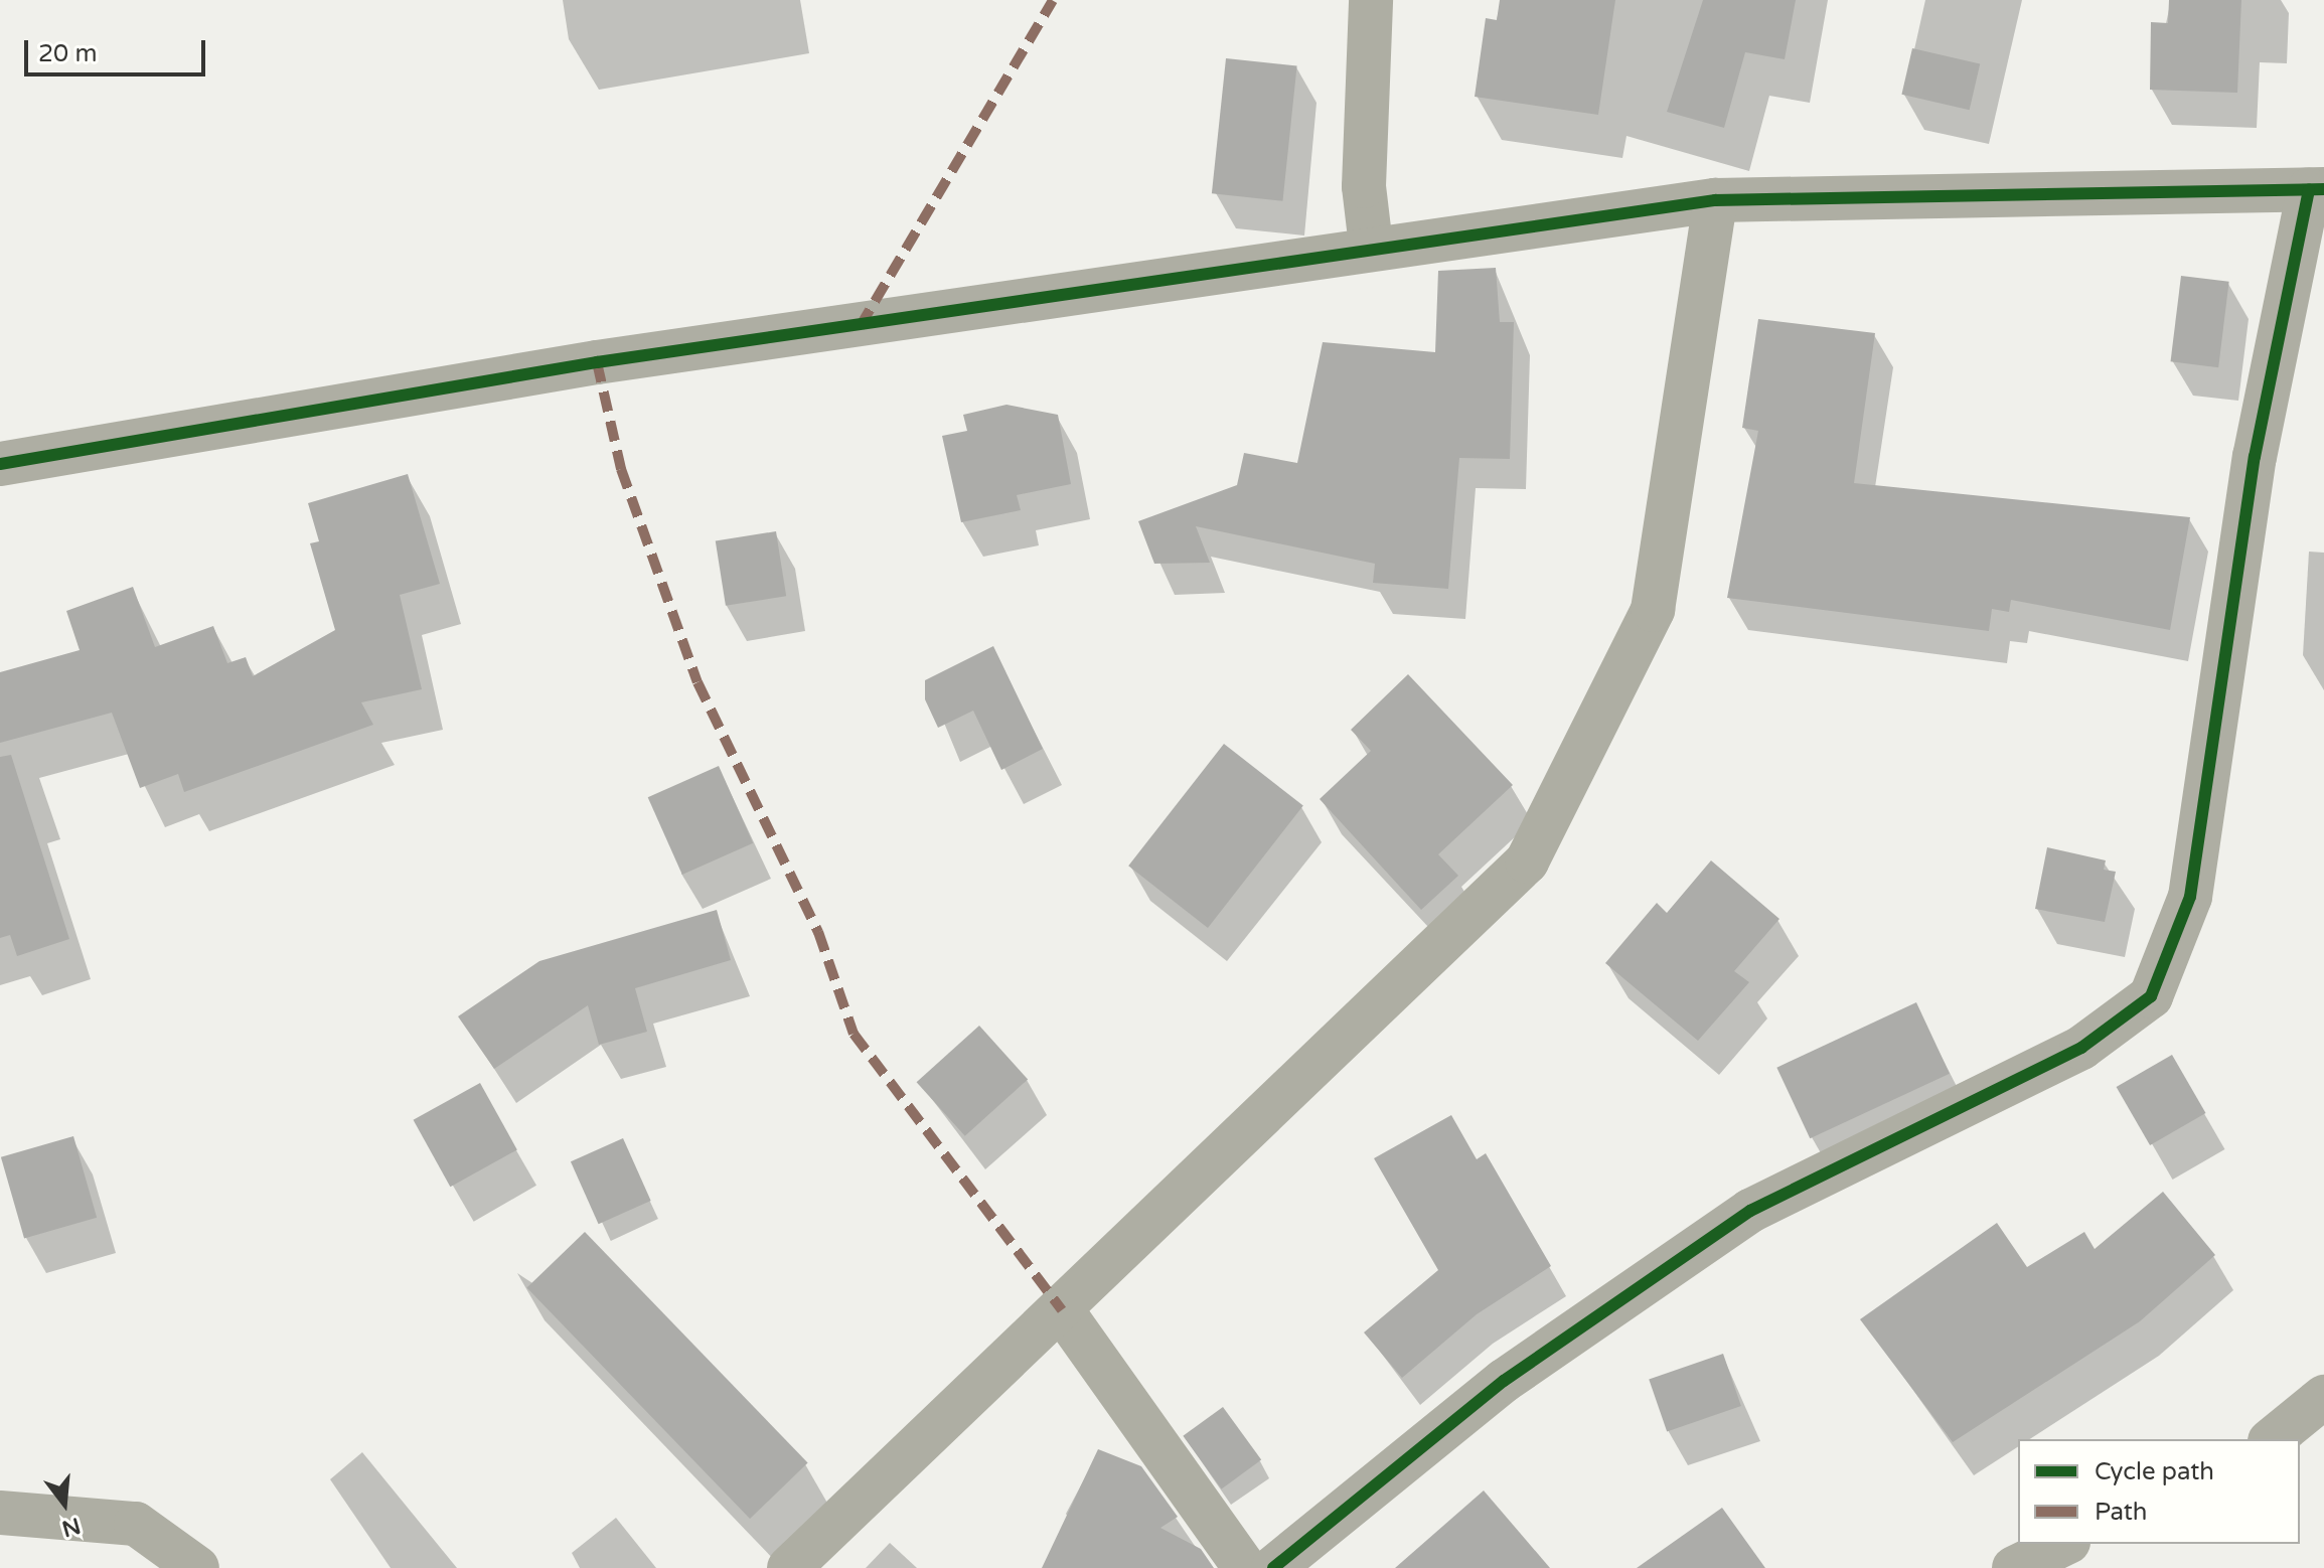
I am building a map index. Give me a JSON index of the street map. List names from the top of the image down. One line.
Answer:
{"legend":["Cycle path","Path"],"scale_bar":"20 m","north":"bottom"}
